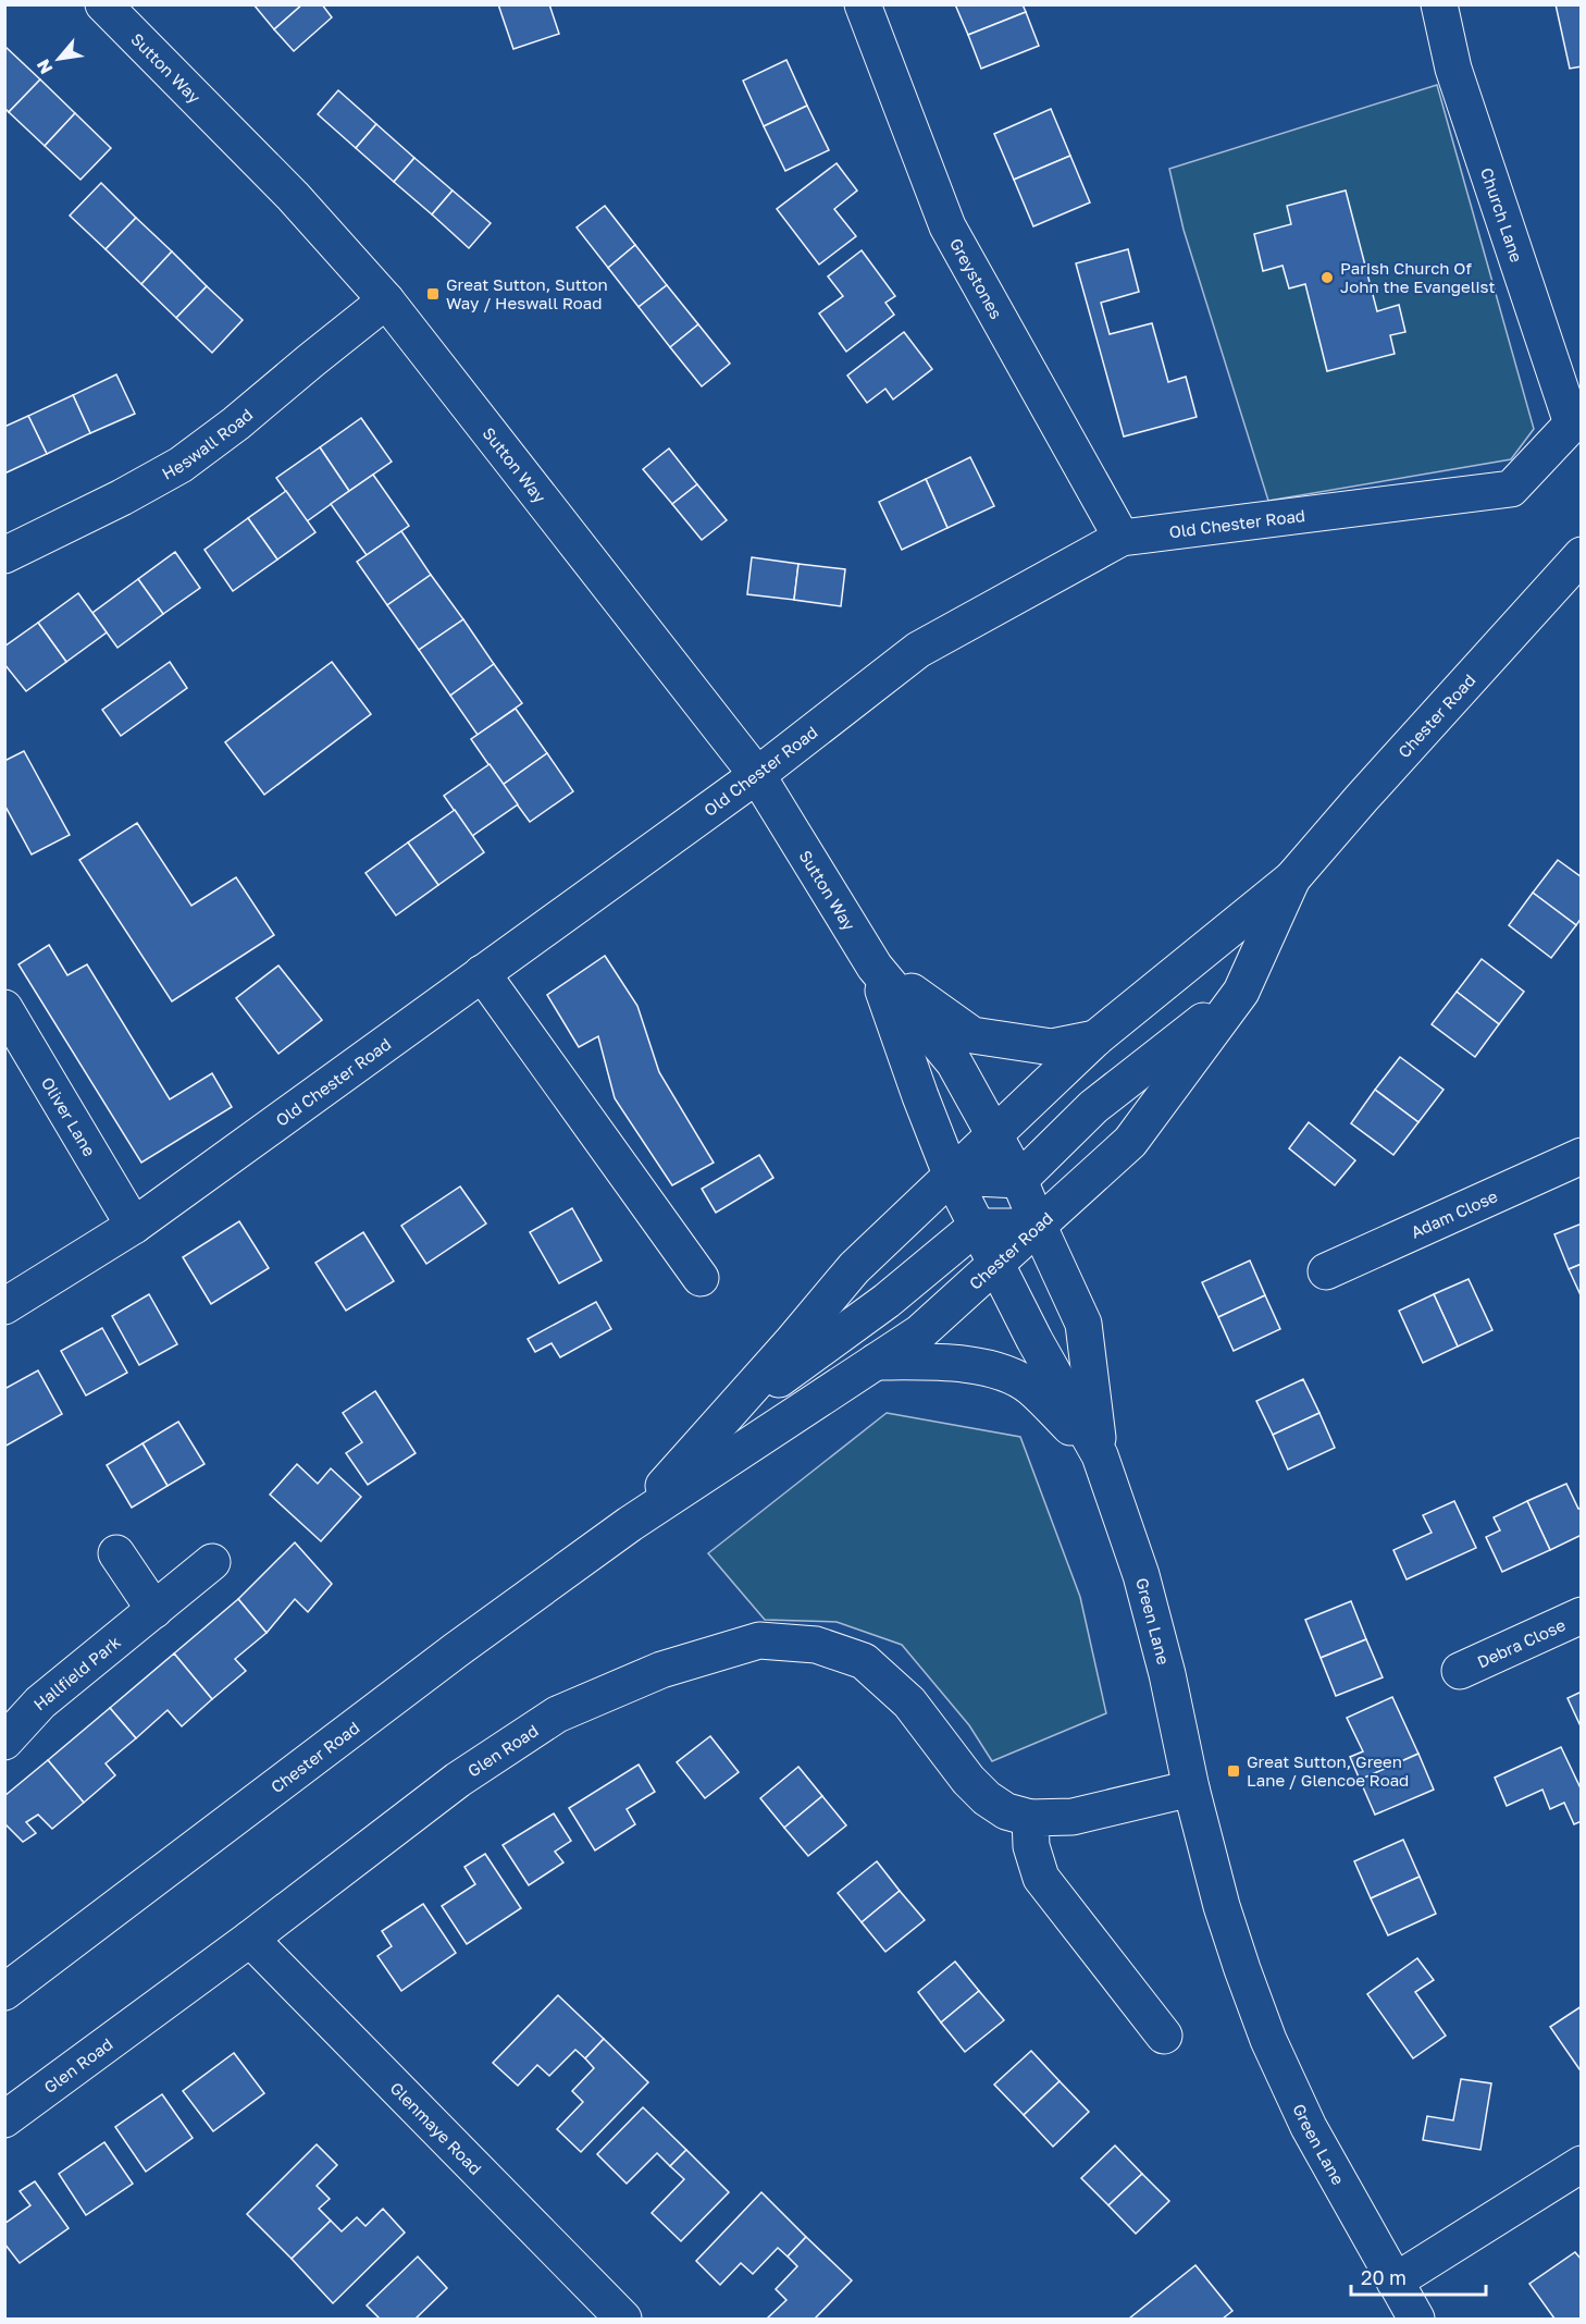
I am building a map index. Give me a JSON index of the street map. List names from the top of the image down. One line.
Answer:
{"streets":{"street":["Sutton Way","Church Lane","Greystones","Heswall Road","Old Chester Road","Chester Road","Oliver Lane","Adam Close","Green Lane","Debra Close","Hallfield Park","Glen Road","Glenmaye Road"]},"crossings":[["Sutton Way","Heswall Road"],["Sutton Way","Old Chester Road"],["Sutton Way","Chester Road"],["Sutton Way","Green Lane"],["Church Lane","Old Chester Road"],["Greystones","Old Chester Road"],["Old Chester Road","Oliver Lane"],["Chester Road","Green Lane"],["Glen Road","Glenmaye Road"]],"places":{"other":["Parish Church Of John the Evangelist"],"transit":["Great Sutton, Sutton Way / Heswall Road","Great Sutton, Green Lane / Glencoe Road"]},"scale_bar":"20 m","north":"bottom left"}
